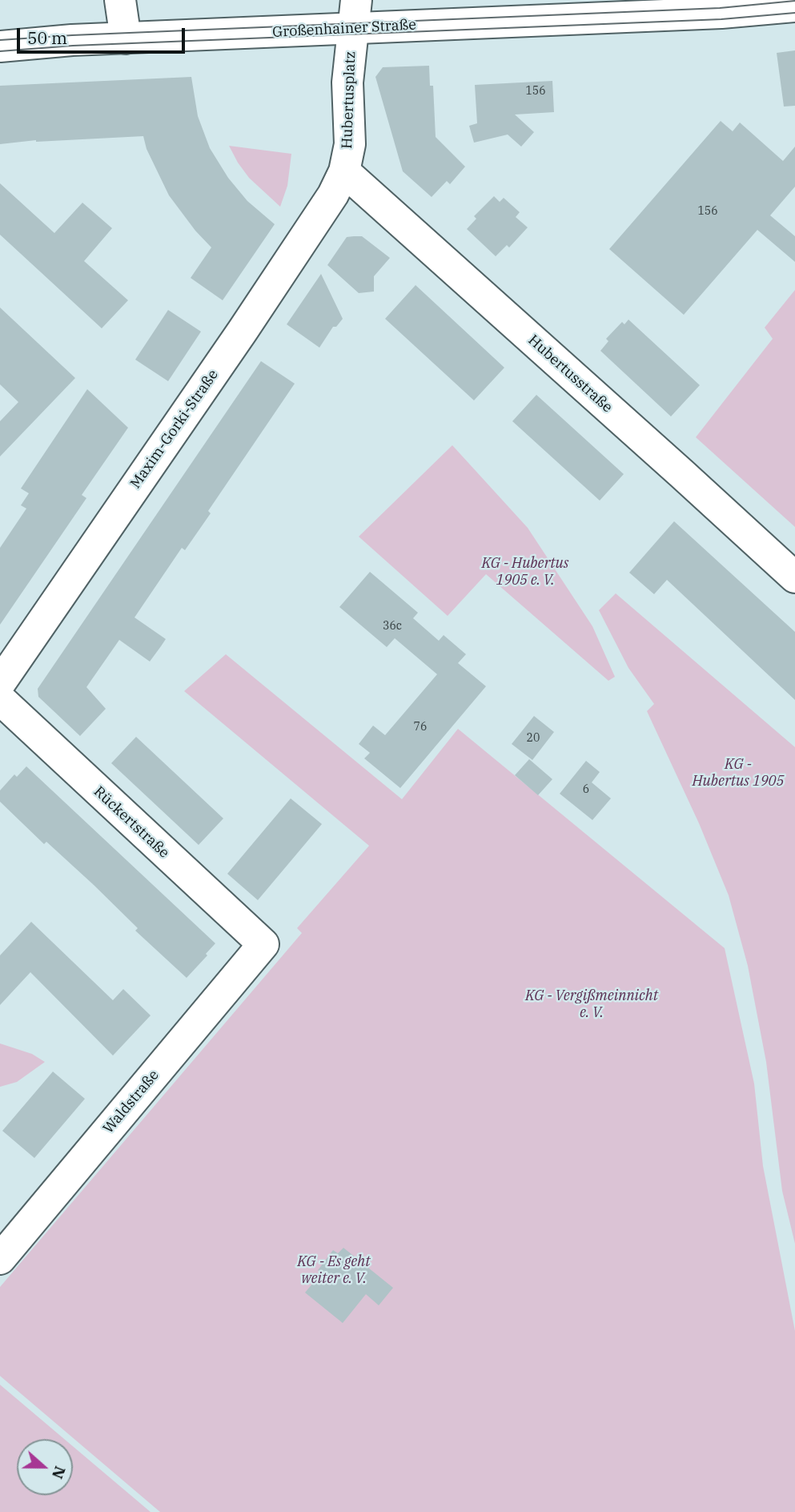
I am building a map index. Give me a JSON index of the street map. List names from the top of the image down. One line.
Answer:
{"streets":{"street":["Großenhainer Straße","Hubertusplatz","Hubertusstraße","Maxim-Gorki-Straße","Rückertstraße","Waldstraße"]},"crossings":[["Großenhainer Straße","Hubertusplatz"],["Hubertusplatz","Hubertusstraße"],["Hubertusplatz","Maxim-Gorki-Straße"],["Hubertusstraße","Maxim-Gorki-Straße"],["Rückertstraße","Waldstraße"]],"parks":["KG - Hubertus 1905 e. V.","KG - Hubertus 1905","KG - Vergißmeinnicht e. V.","KG - Es geht weiter e. V."],"house_numbers":["156","156","36c","76","20","6"],"scale_bar":"50 m","north":"right"}
